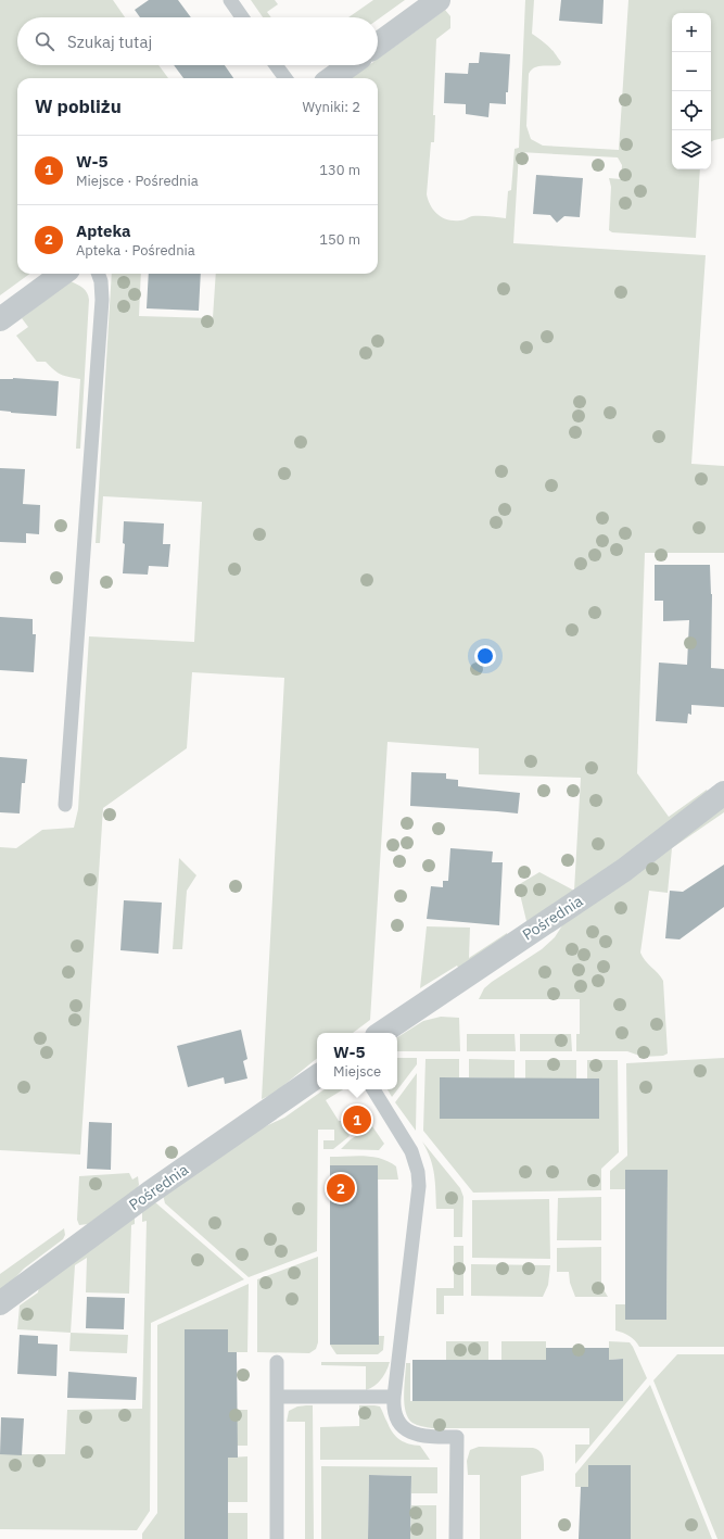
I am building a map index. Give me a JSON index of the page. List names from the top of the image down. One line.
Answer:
{"streets":{"street":["Pośrednia"]},"page":{"map_buttons":["+","−"],"search":"Szukaj tutaj","heading":["W pobliżu","Wyniki: 2"],"list":[{"mark":"1","name":"W-5","note":"Miejsce · Pośrednia","value":"130 m"},{"mark":"2","name":"Apteka","note":"Apteka · Pośrednia","value":"150 m"}],"popup":["W-5","Miejsce"],"pins":["1","2"]}}
